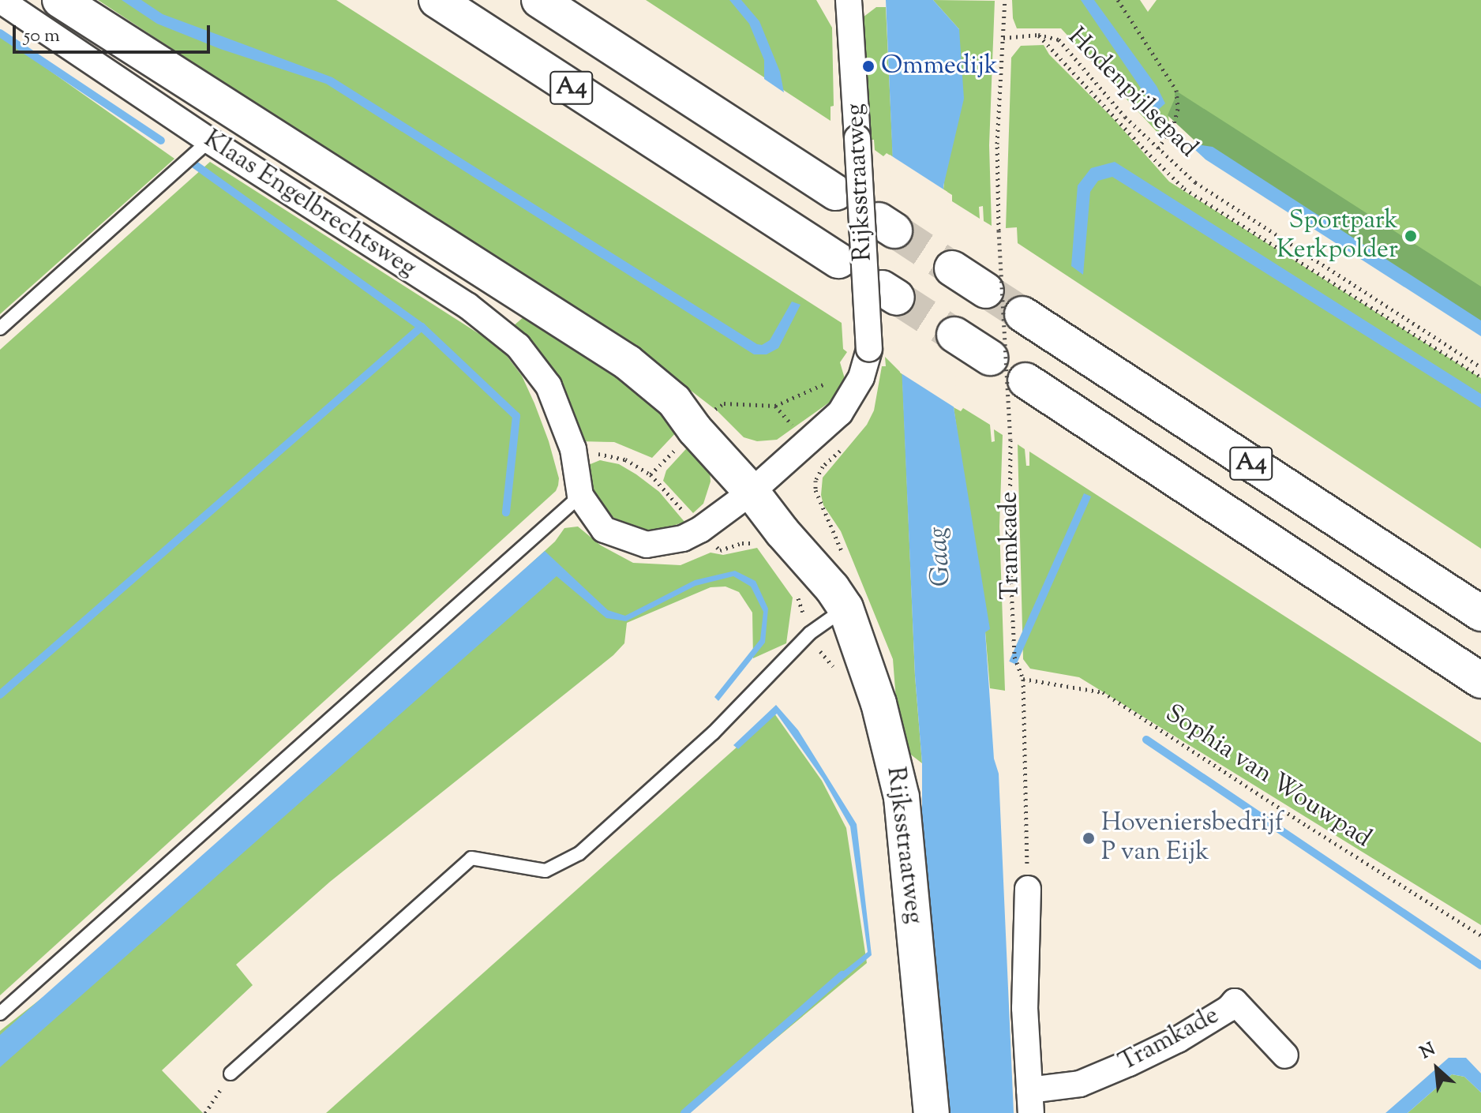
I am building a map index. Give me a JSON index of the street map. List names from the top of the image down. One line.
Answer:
{"streets":{"main road":["A4","Rijksstraatweg","Klaas Engelbrechtsweg"],"street":["Tramkade"],"path":["Hodenpijlsepad","Sophia van Wouwpad"]},"crossings":[["Hodenpijlsepad","Tramkade"],["Rijksstraatweg","Klaas Engelbrechtsweg"],["Tramkade","Sophia van Wouwpad"]],"water":["Gaag"],"places":["Ommedijk","Sportpark Kerkpolder","Hoveniersbedrijf P van Eijk"],"scale_bar":"50 m","north":"top left"}
